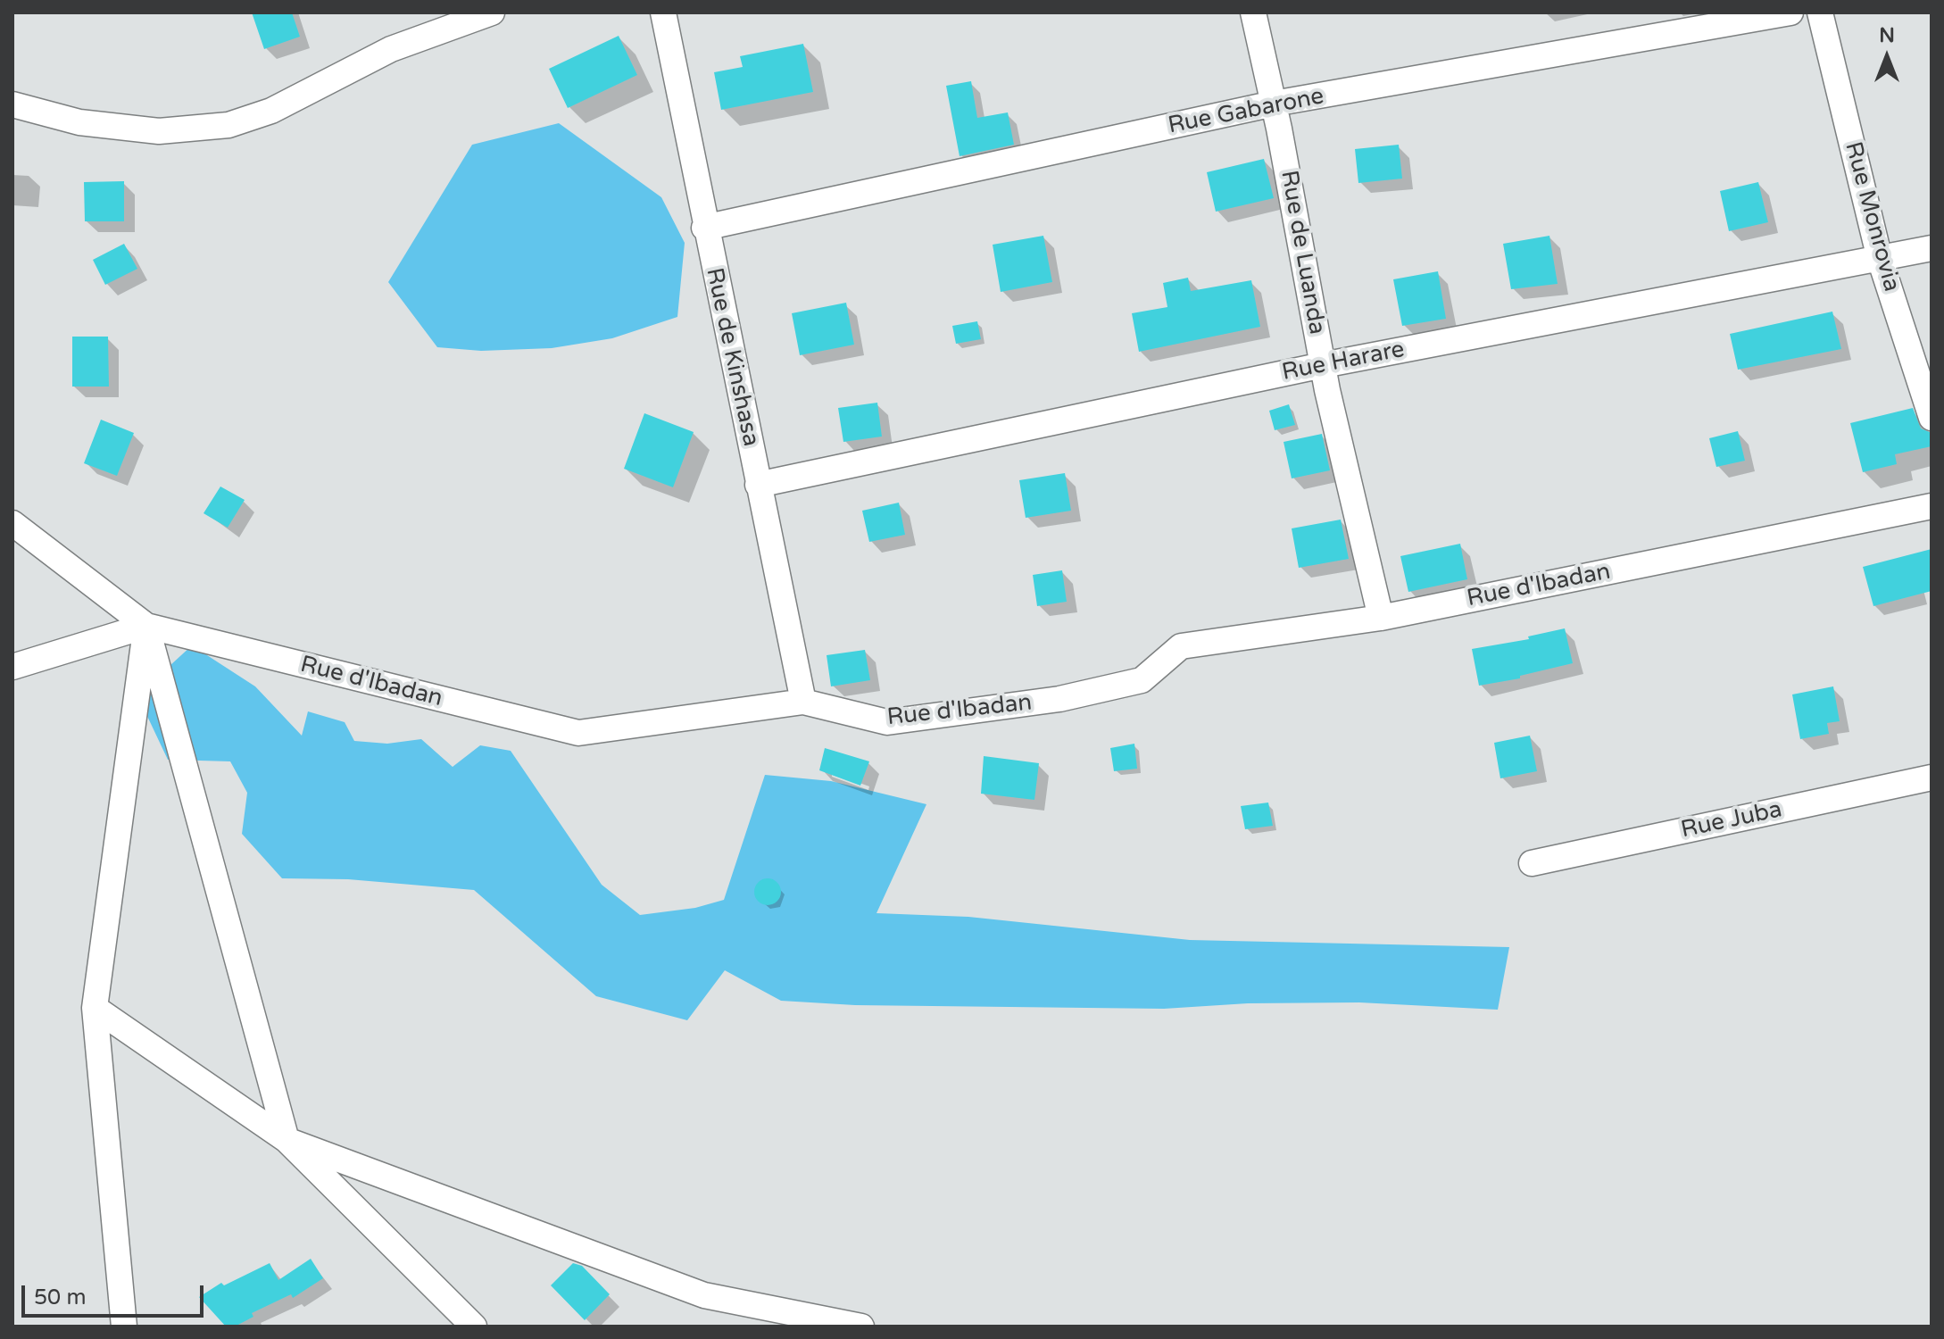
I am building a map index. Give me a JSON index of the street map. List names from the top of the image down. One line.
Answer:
{"streets":{"street":["Rue Gabarone","Rue Monrovia","Rue de Luanda","Rue de Kinshasa","Rue Harare","Rue d'Ibadan","Rue Juba"]},"crossings":[["Rue Gabarone","Rue de Luanda"],["Rue Gabarone","Rue de Kinshasa"],["Rue Monrovia","Rue Harare"],["Rue de Luanda","Rue Harare"],["Rue de Luanda","Rue d'Ibadan"],["Rue de Kinshasa","Rue Harare"],["Rue de Kinshasa","Rue d'Ibadan"]],"scale_bar":"50 m","north":"top"}
